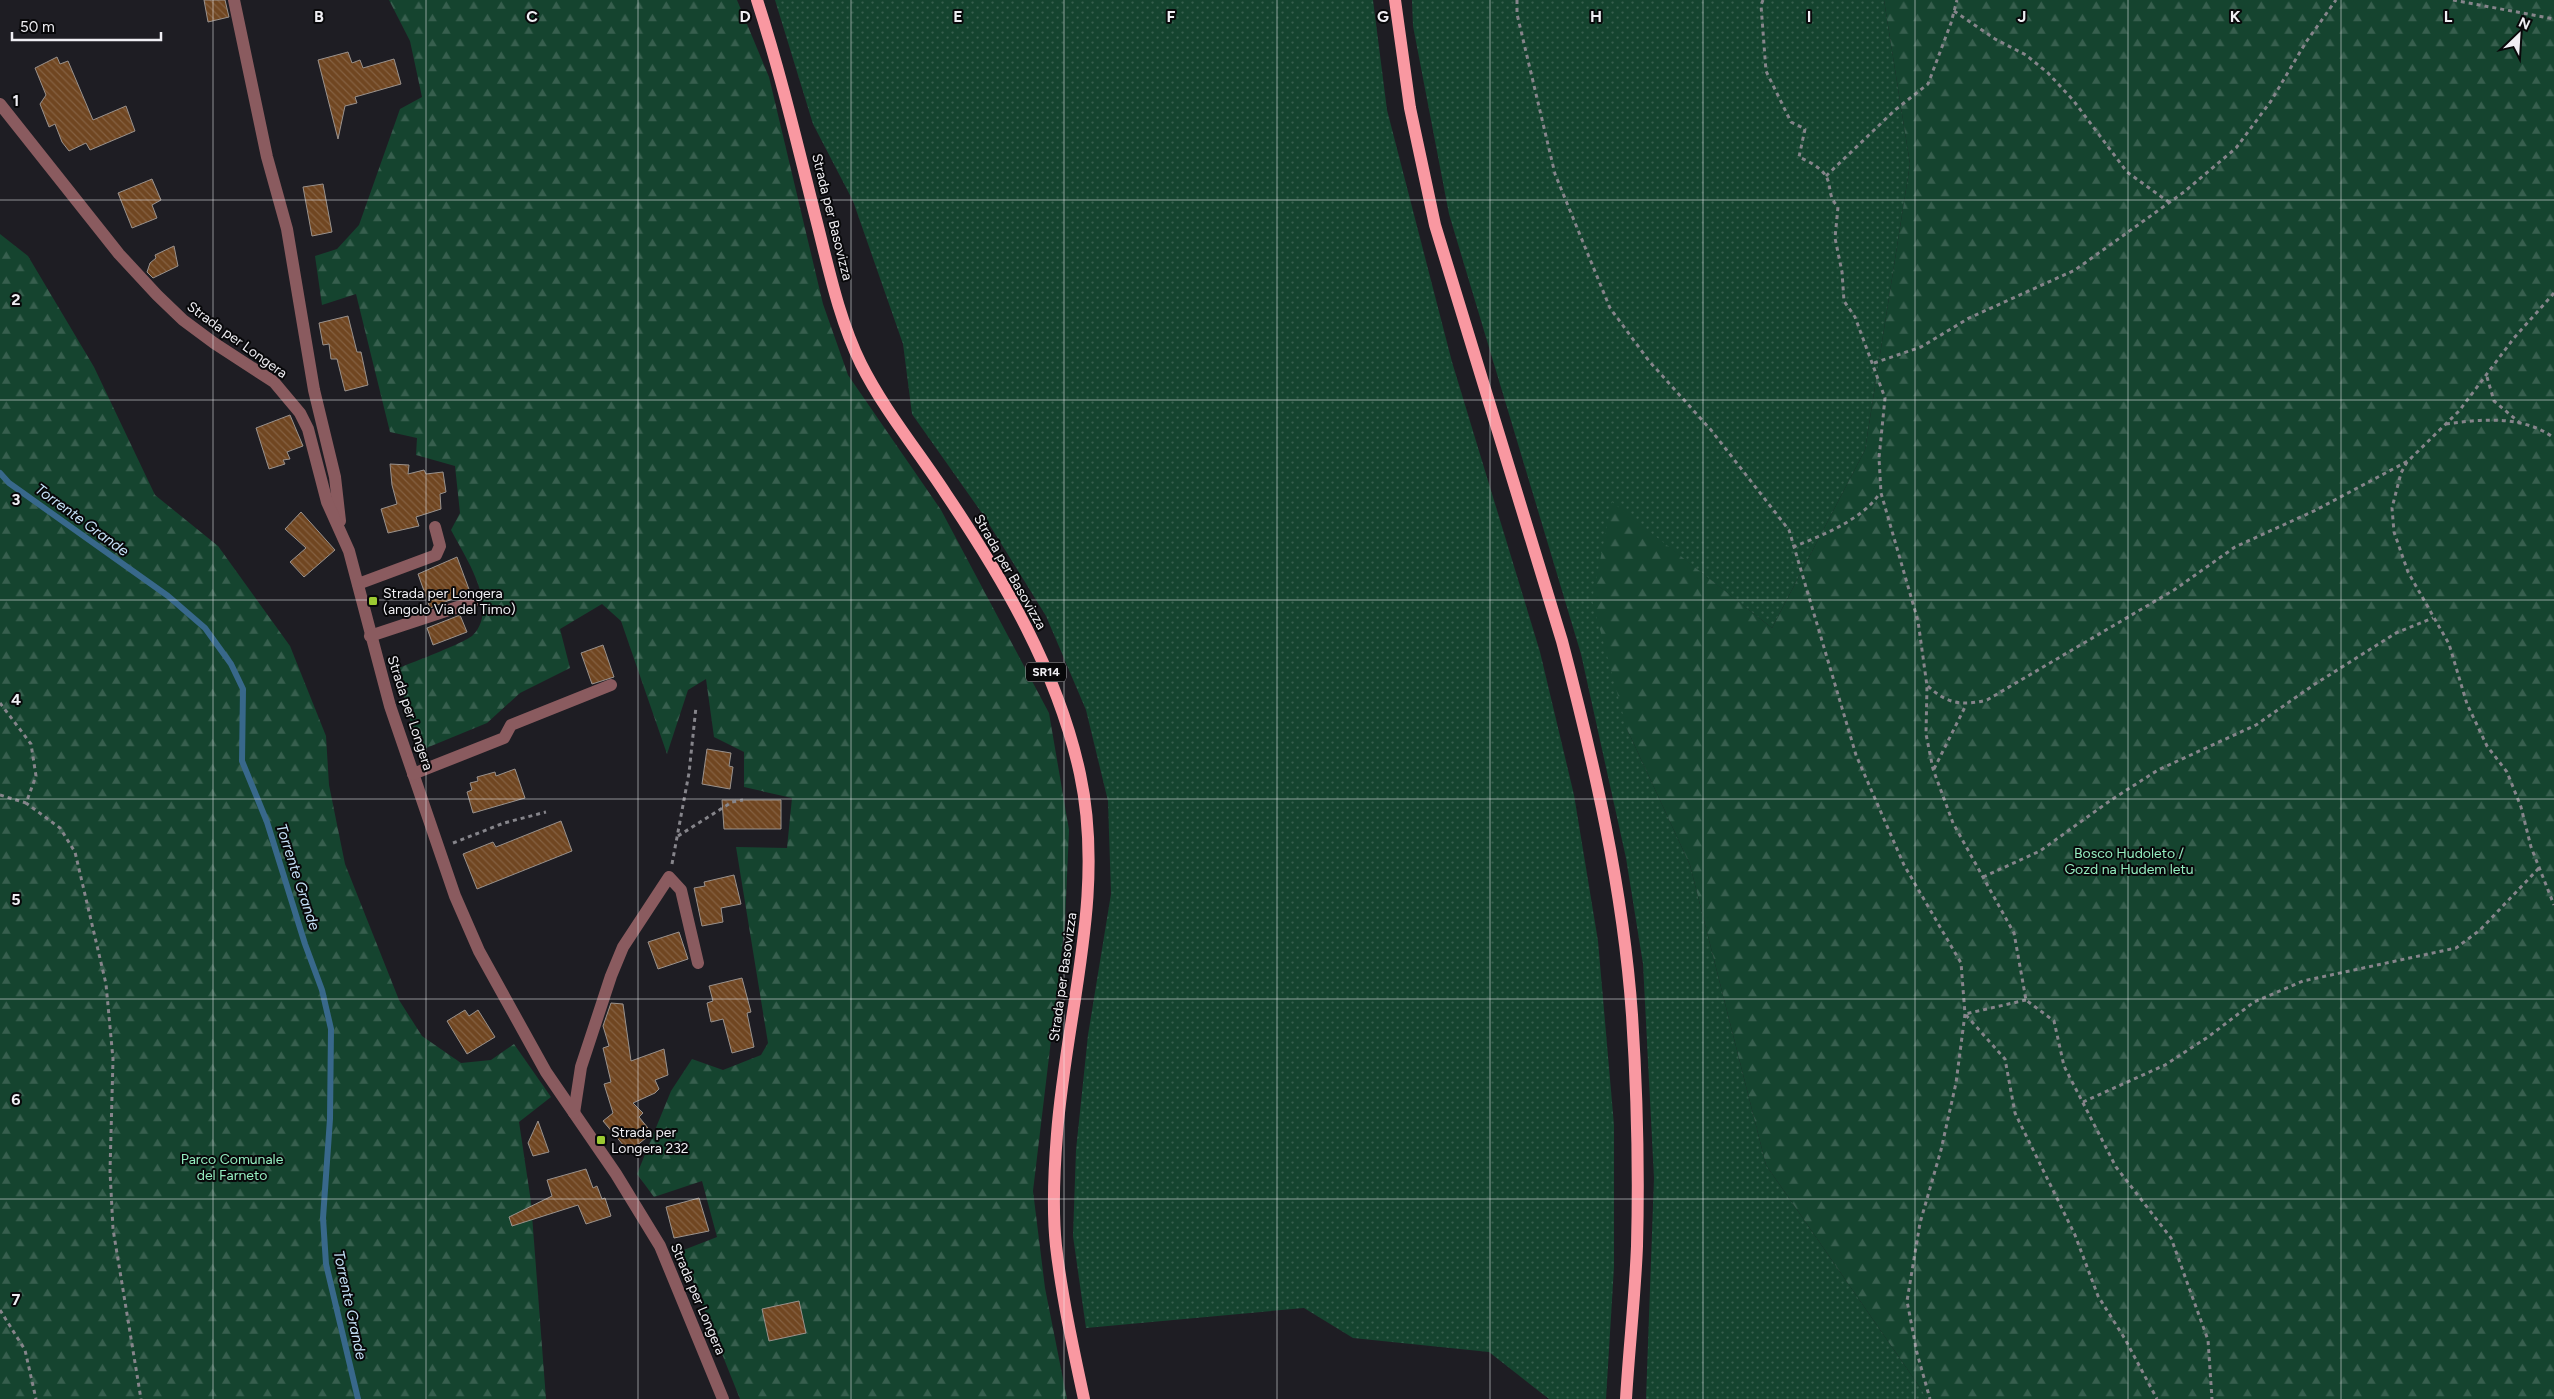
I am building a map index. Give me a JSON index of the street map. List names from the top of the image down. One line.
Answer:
{"streets":{"main road":["Strada per Basovizza","SR14"],"street":["Strada per Longera"]},"water":["Torrente Grande"],"parks":["Bosco Hudoleto / Gozd na Hudem letu","Parco Comunale del Farneto"],"places":{"transit":["Strada per Longera (angolo Via del Timo)","Strada per Longera 232"]},"scale_bar":"50 m","north":"top right","grid":{"columns":["B","C","D","E","F","G","H","I","J","K","L"],"rows":["1","2","3","4","5","6","7"]}}
